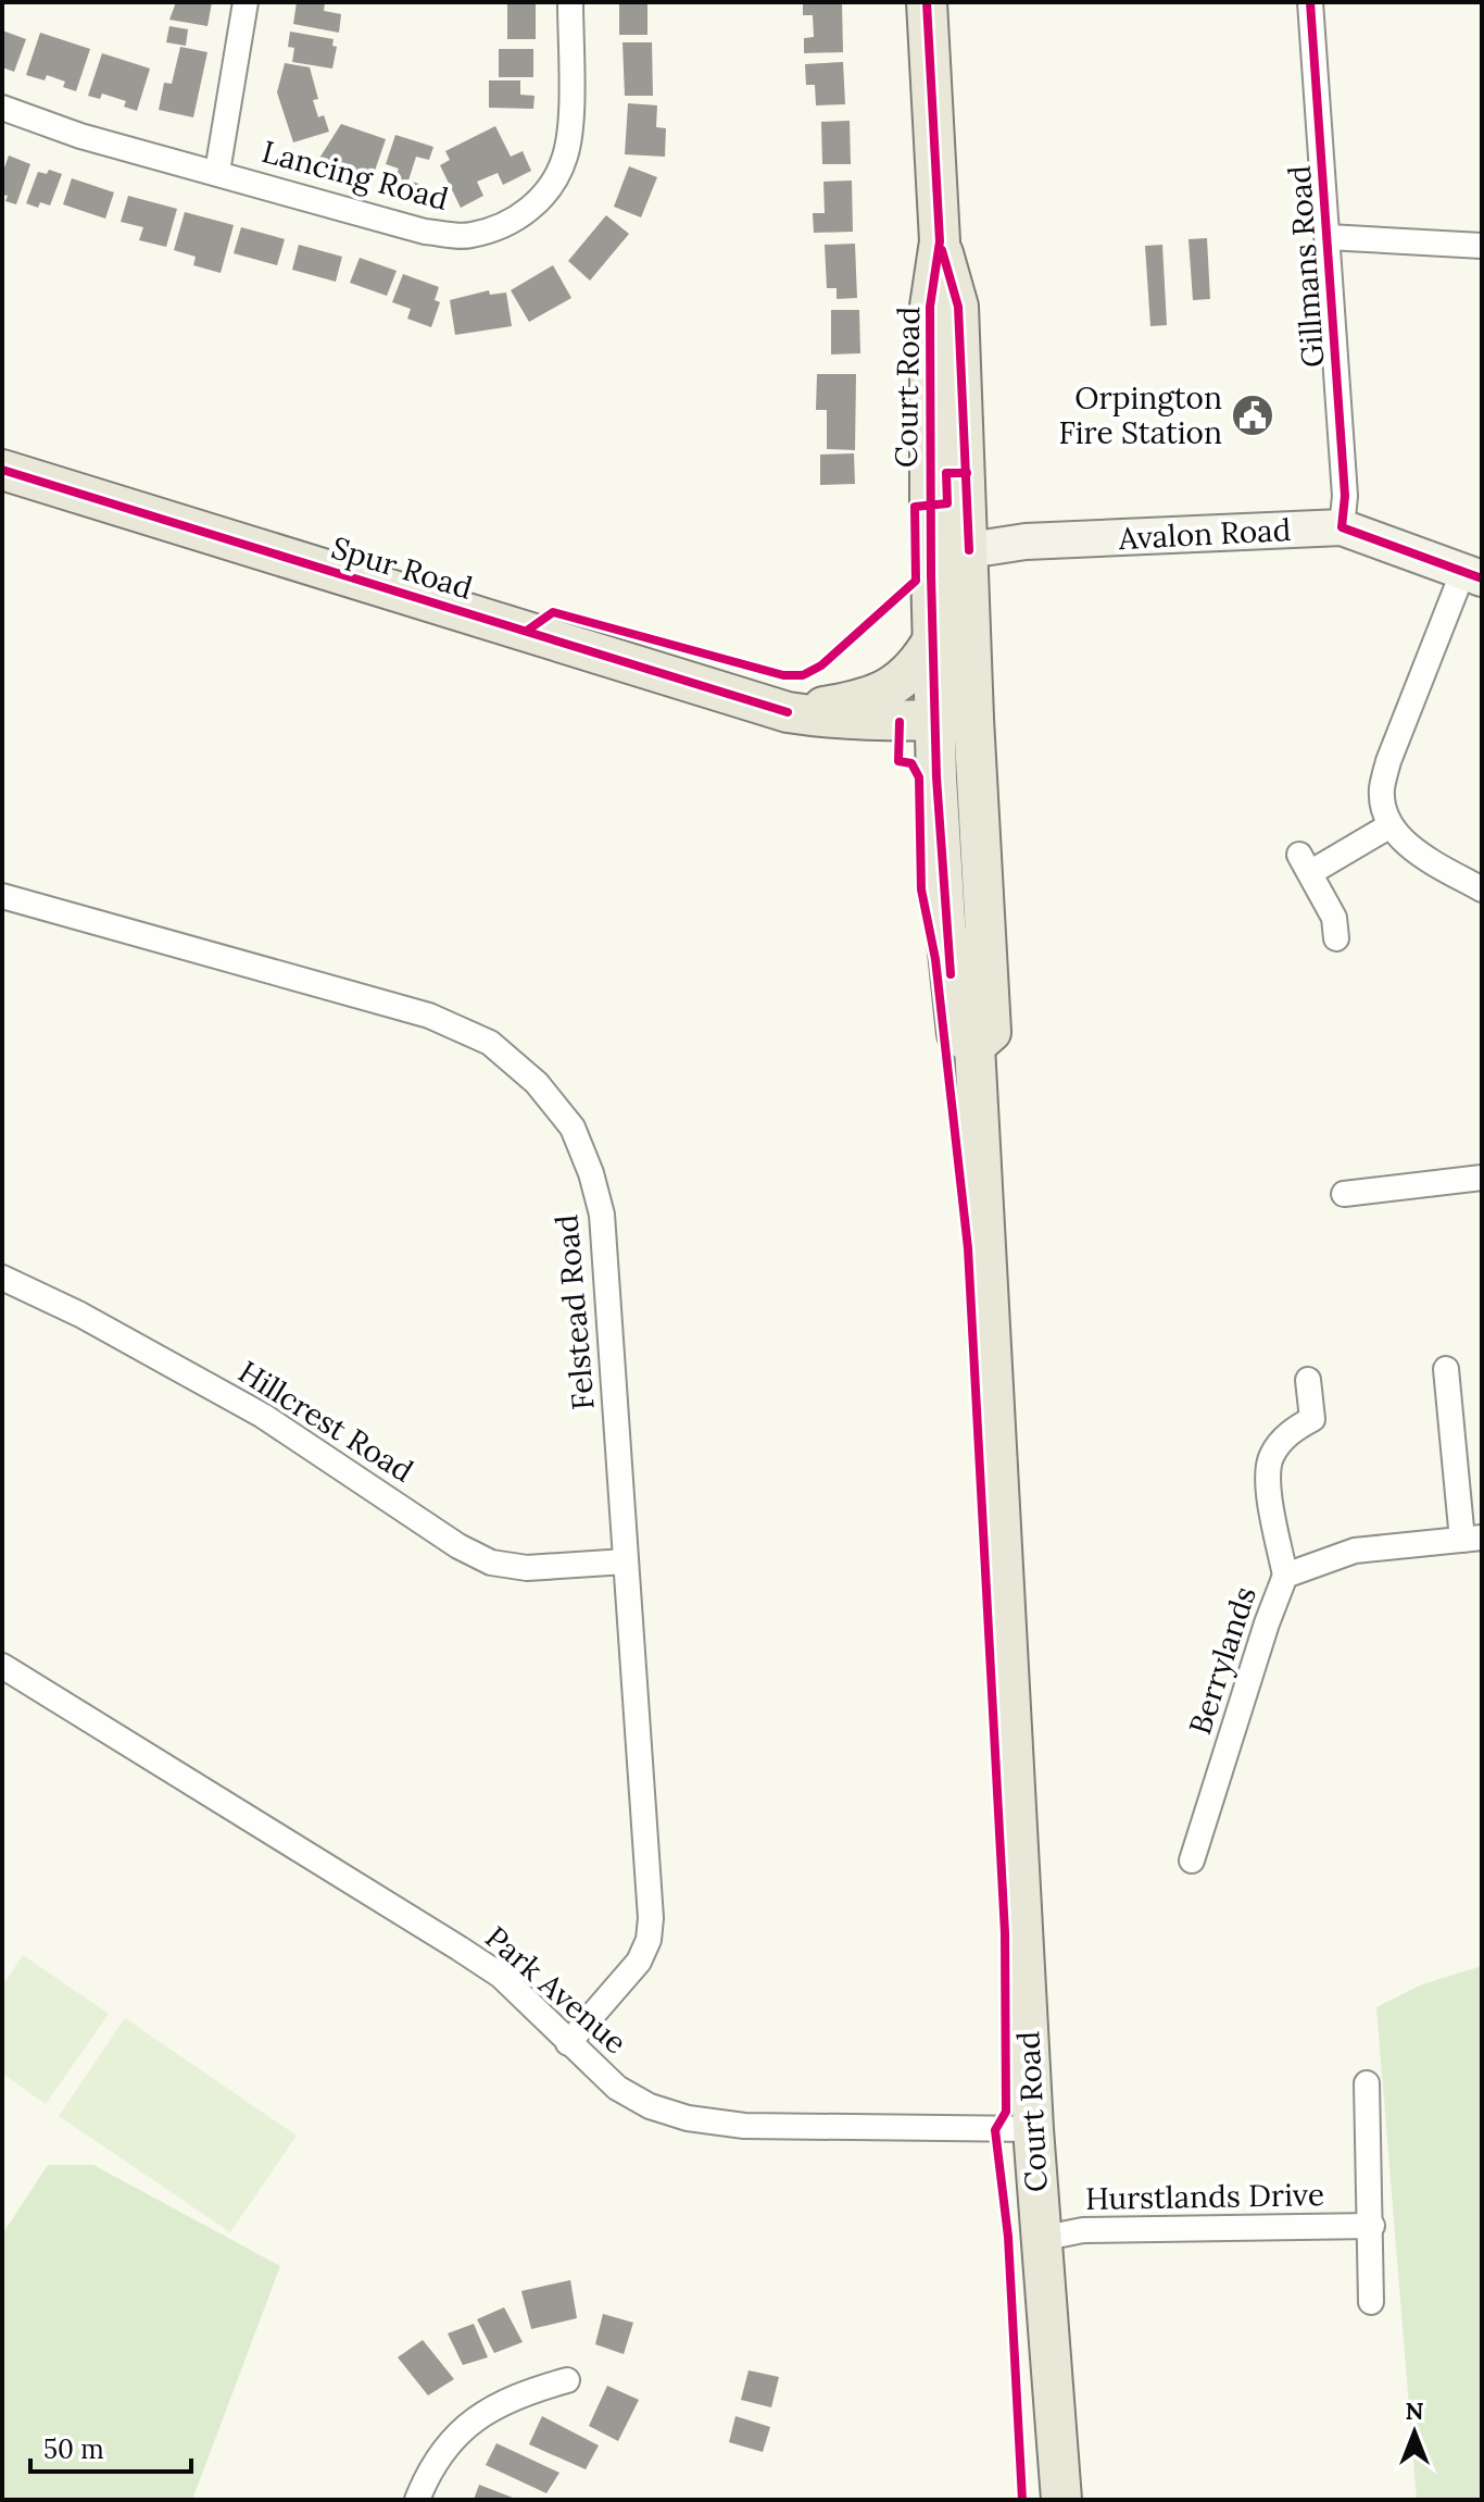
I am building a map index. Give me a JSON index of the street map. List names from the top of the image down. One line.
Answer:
{"streets":{"main road":["Court Road","Spur Road"],"street":["Lancing Road","Gillmans Road","Avalon Road","Felstead Road","Hillcrest Road","Berrylands","Park Avenue","Hurstlands Drive"]},"crossings":[["Gillmans Road","Avalon Road"],["Court Road","Avalon Road"],["Court Road","Spur Road"],["Court Road","Park Avenue"],["Court Road","Hurstlands Drive"],["Felstead Road","Hillcrest Road"],["Felstead Road","Park Avenue"]],"places":{"public building":["Orpington Fire Station"]},"scale_bar":"50 m","north":"top"}
